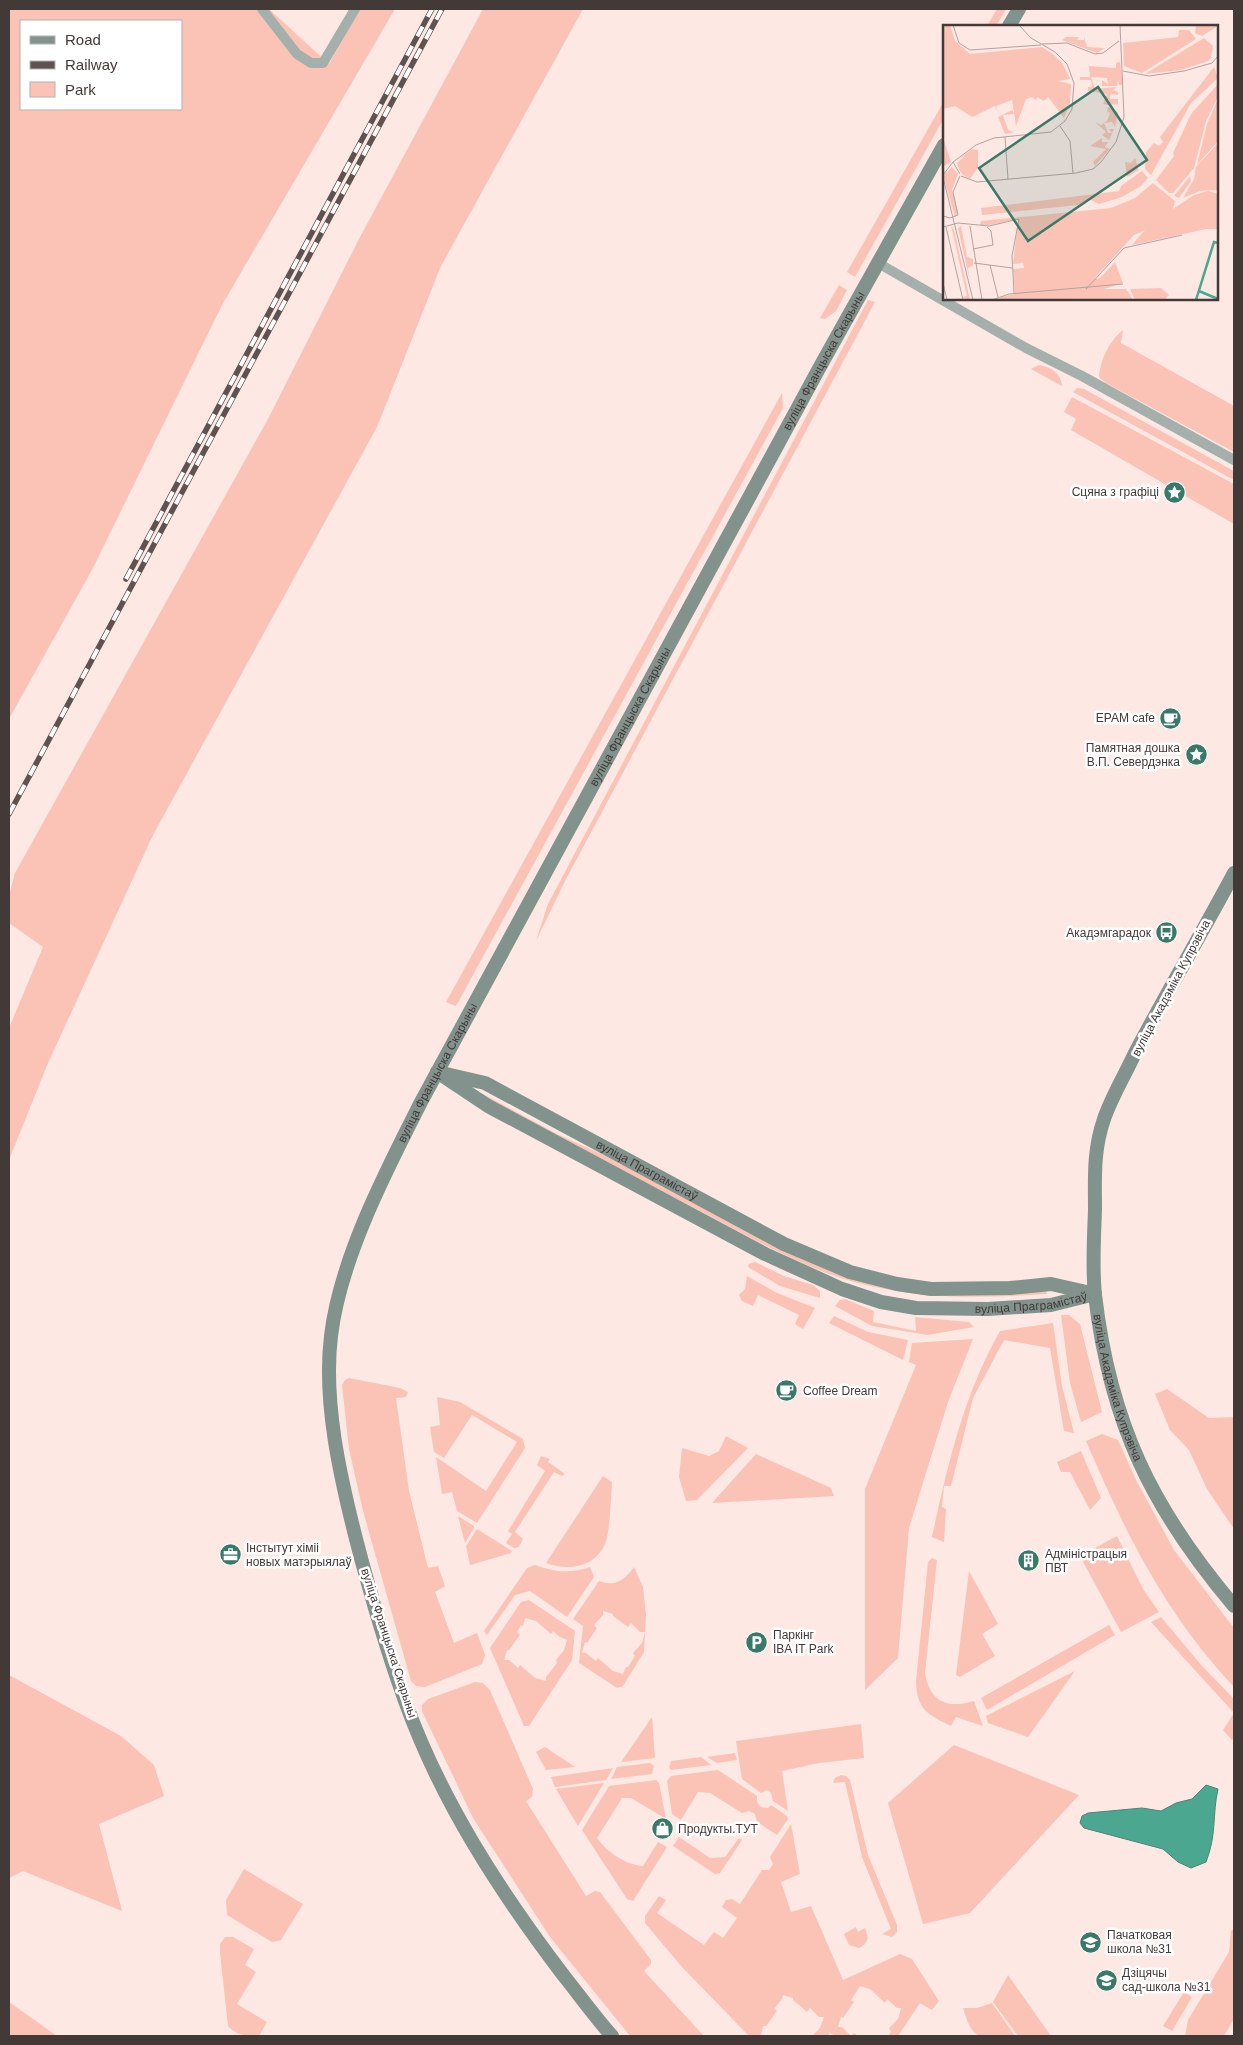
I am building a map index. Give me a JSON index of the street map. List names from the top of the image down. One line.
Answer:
{"streets":{"main road":["вуліца Францыска Скарыны","вуліца Акадэміка Купрэвіча","вуліца Праграмістаў"]},"crossings":[["вуліца Францыска Скарыны","вуліца Праграмістаў"],["вуліца Акадэміка Купрэвіча","вуліца Праграмістаў"]],"places":{"place":["Сцяна з графіці","Памятная дошка В.П. Севердэнка"],"cafe":["EPAM cafe","Coffee Dream"],"bus stop":["Акадэмгарадок"],"office":["Інстытут хіміі новых матэрыялаў"],"building":["Адміністрацыя ПВТ"],"parking":["Паркінг IBA IT Park"],"shop":["Продукты.ТУТ"],"school or university":["Пачатковая школа №31","Дзіцячы сад-школа №31"]},"legend":["Road","Railway","Park"]}
